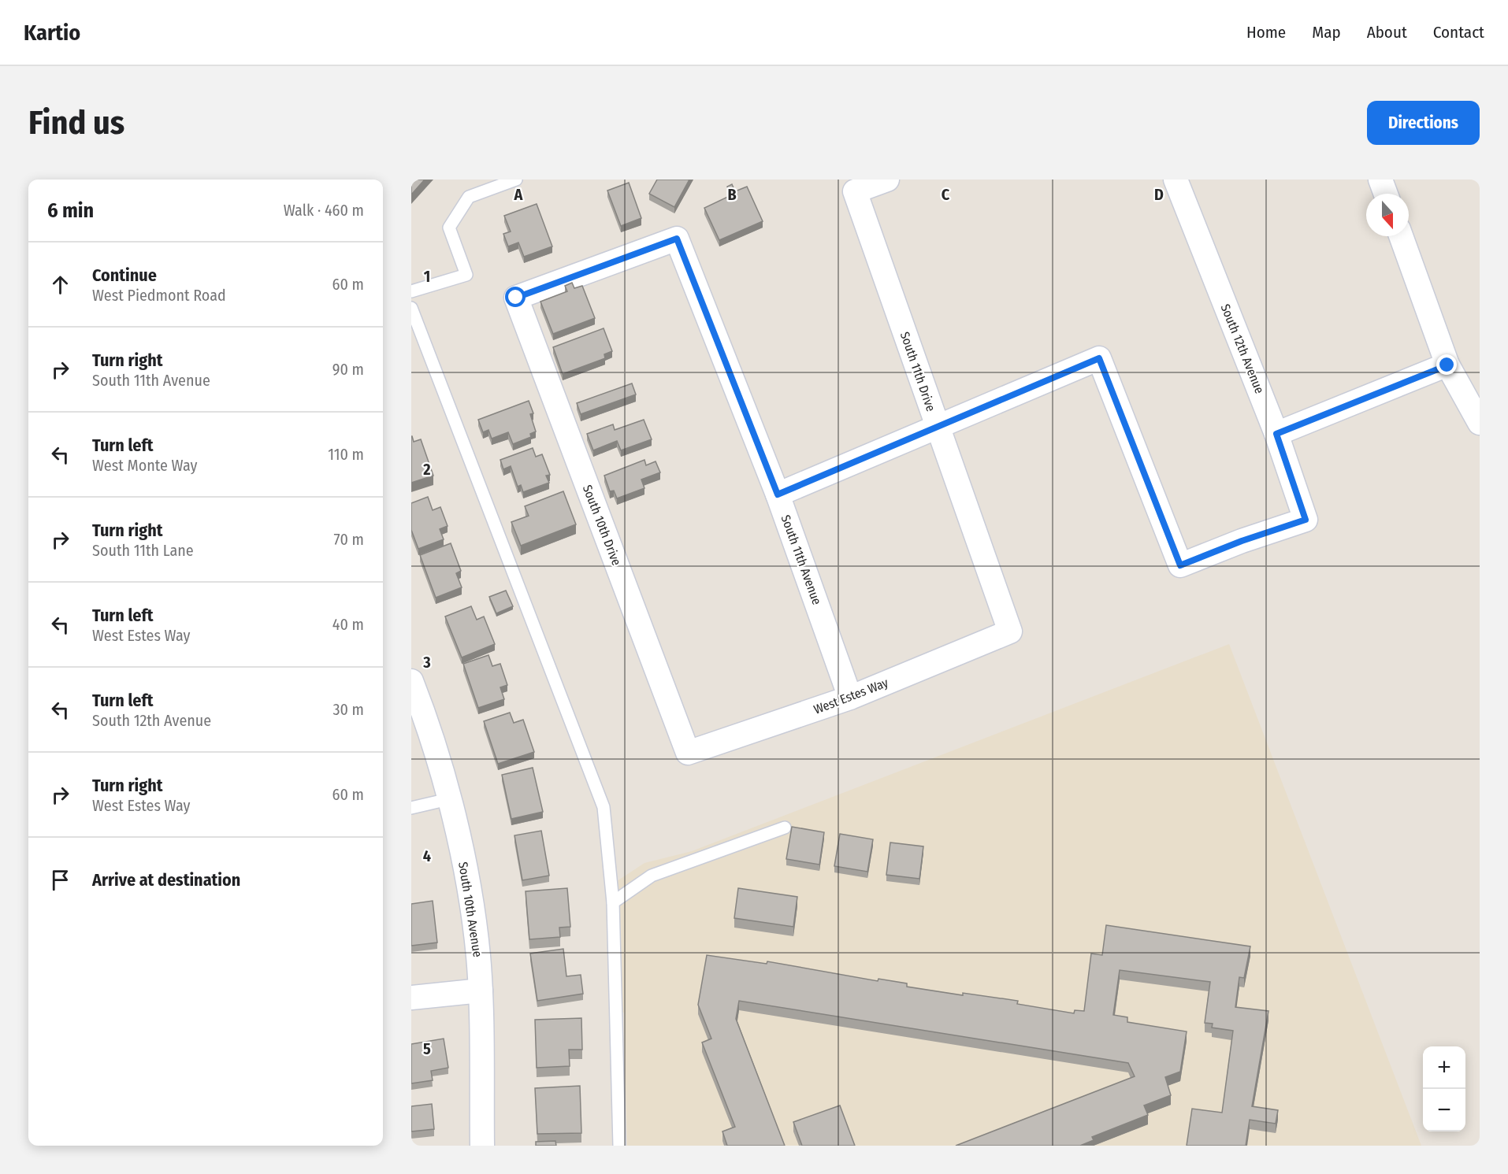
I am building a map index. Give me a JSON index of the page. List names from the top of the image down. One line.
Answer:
{"streets":{"street":["South 12th Avenue","South 11th Drive","South 10th Drive","South 11th Avenue","West Estes Way","South 10th Avenue"]},"crossings":[["South 12th Avenue","South 11th Drive"],["South 11th Drive","West Estes Way"],["South 10th Drive","South 11th Avenue"],["South 10th Drive","West Estes Way"],["South 11th Avenue","West Estes Way"]],"north":"bottom","page":{"header":"Kartio","nav":["Home","Map","About","Contact"],"buttons":"Directions","title":"Find us","heading":["6 min","Walk · 460 m"],"list":[["Continue","West Piedmont Road","60 m"],["Turn right","South 11th Avenue","90 m"],["Turn left","West Monte Way","110 m"],["Turn right","South 11th Lane","70 m"],["Turn left","West Estes Way","40 m"],["Turn left","South 12th Avenue","30 m"],["Turn right","West Estes Way","60 m"],"Arrive at destination"],"map_buttons":["+","−"]},"grid":{"columns":["A","B","C","D"],"rows":["1","2","3","4","5"]}}
